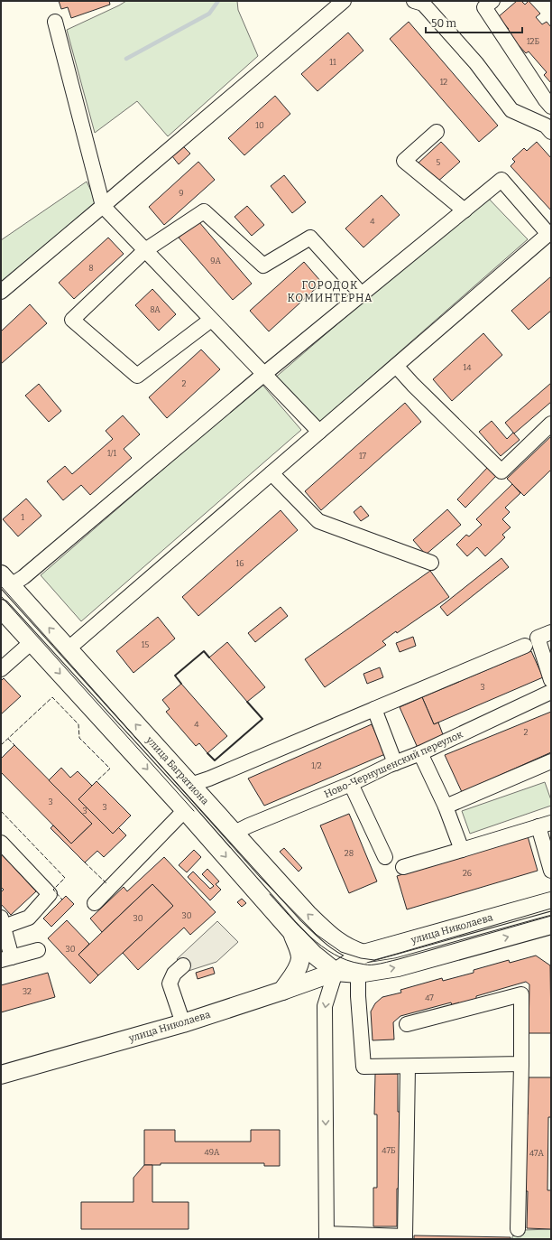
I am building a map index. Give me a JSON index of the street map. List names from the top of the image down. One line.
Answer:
{"streets":{"main road":["улица Багратиона","улица Николаева"],"street":["Ново-Чернушенский переулок"]},"crossings":[["Ново-Чернушенский переулок","улица Багратиона"],["улица Багратиона","улица Николаева"]],"districts":["ГОРОДОК КОМИНТЕРНА"],"house_numbers":["12Б","11","12","10","5","9","4","9А","8","8А","14","2","1/1","17","1","16","15","3","4","2","1/2","3","3","3","28","26","30","30","30","32","47","47Б","49А","47А"],"scale_bar":"50 m"}
